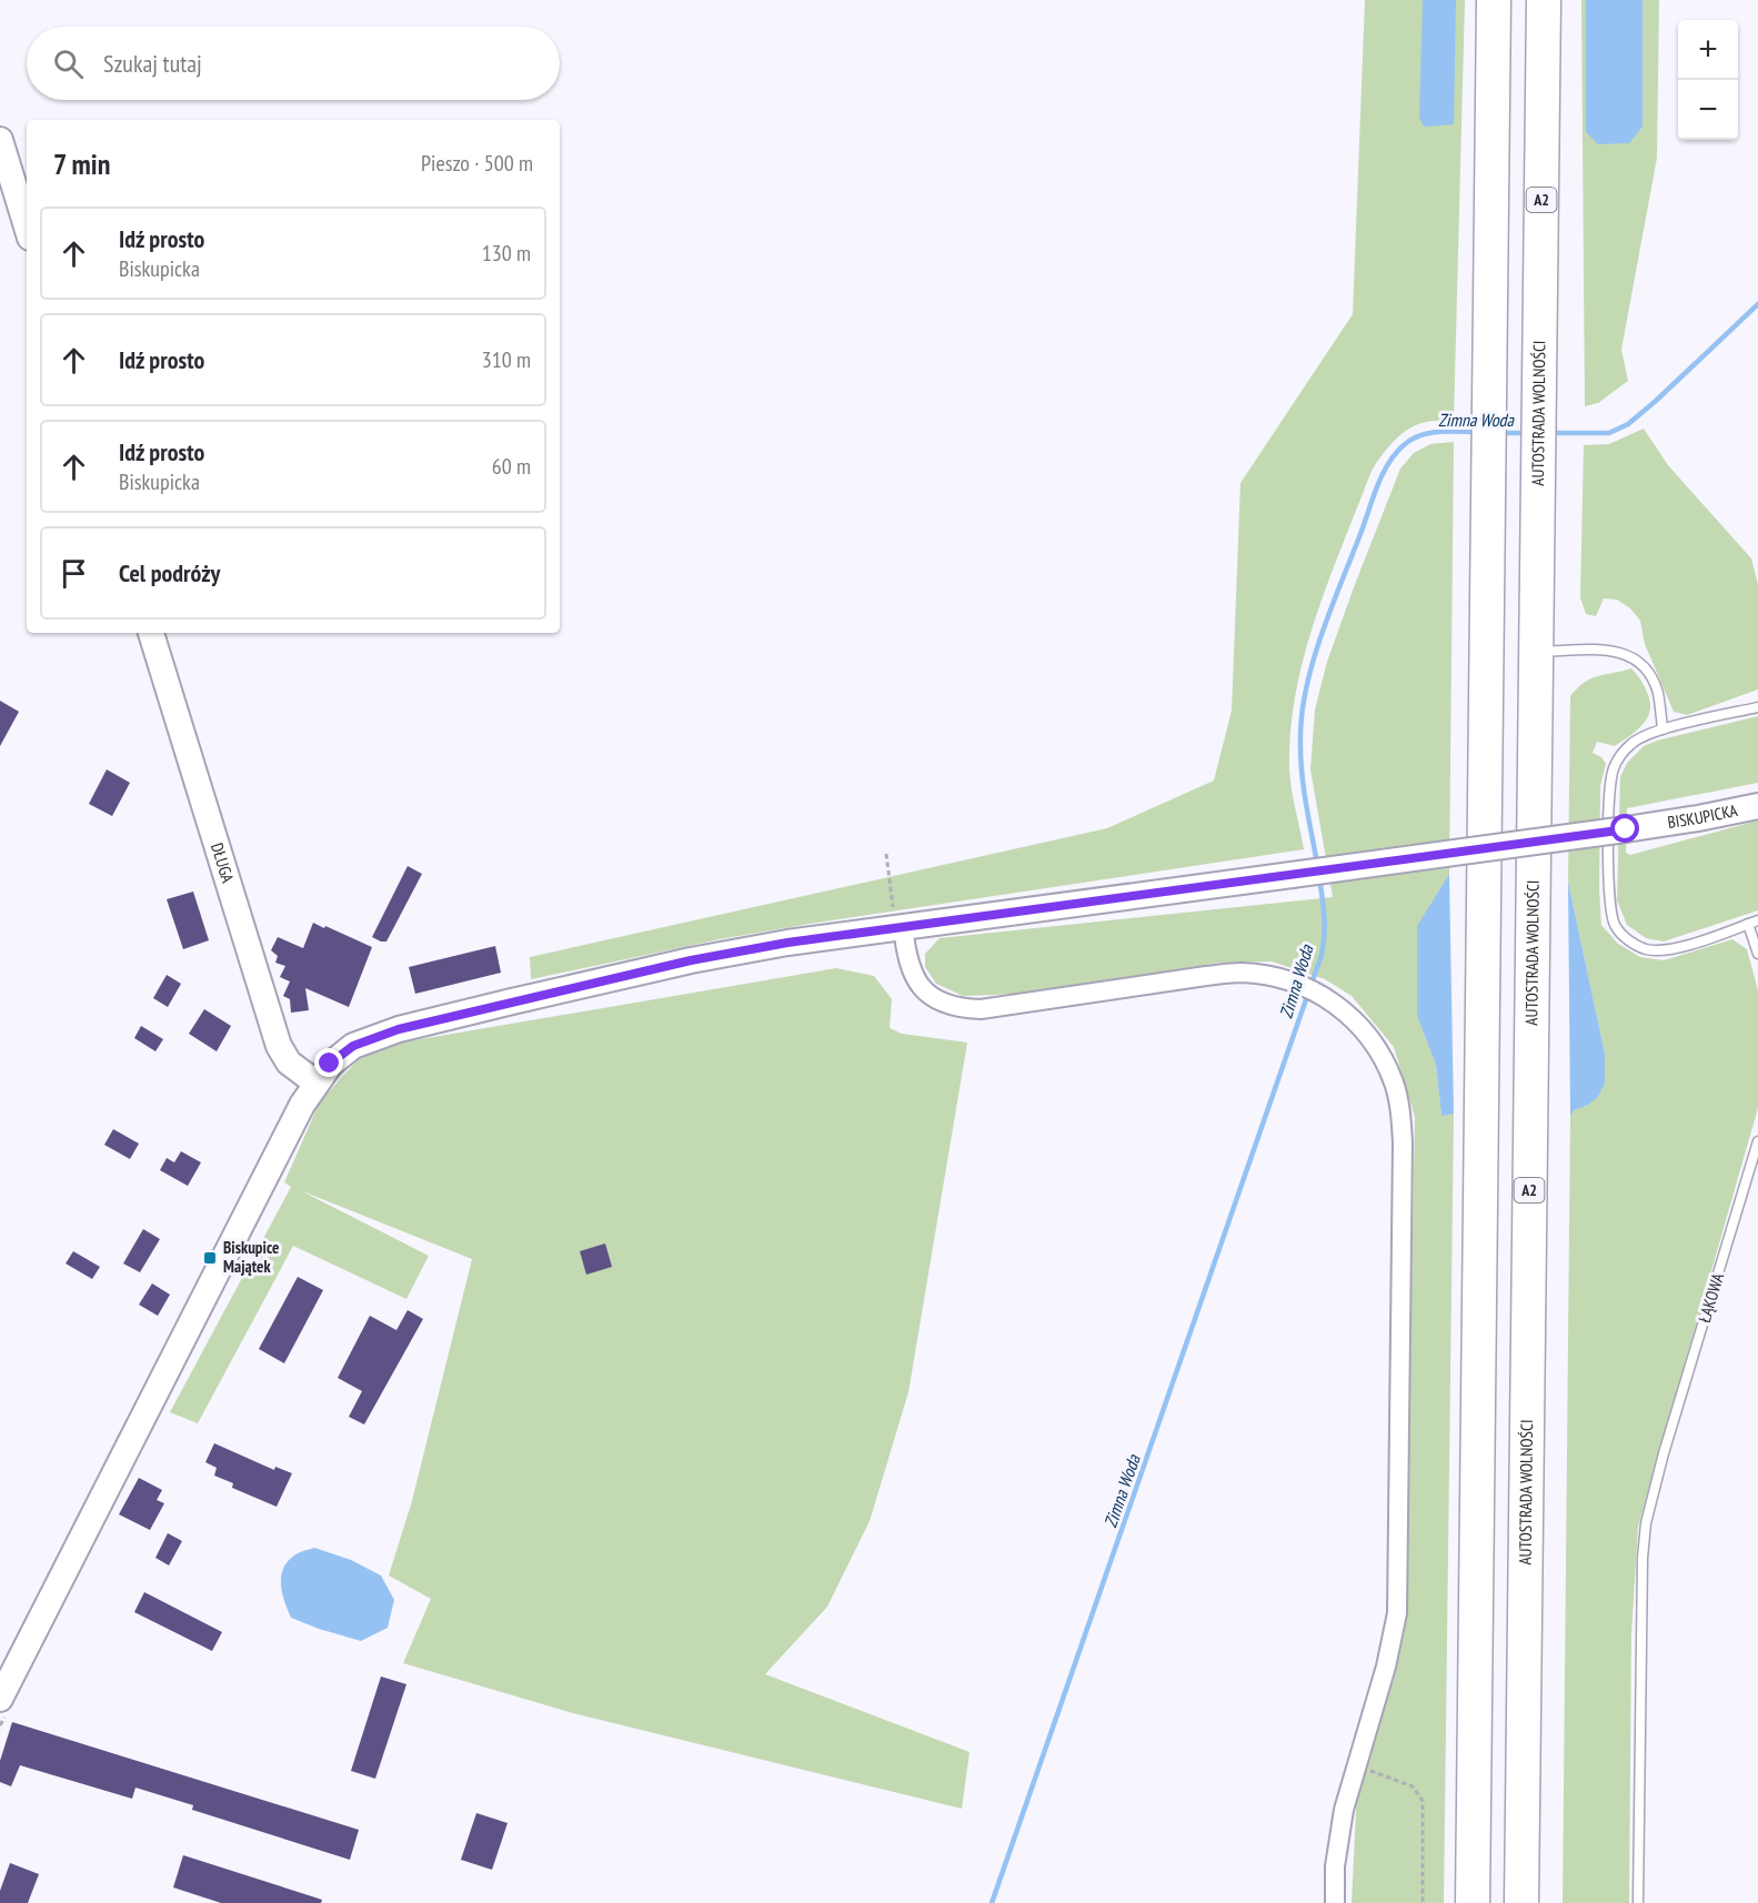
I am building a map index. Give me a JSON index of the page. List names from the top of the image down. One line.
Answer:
{"streets":{"highway":["A2","AUTOSTRADA WOLNOŚCI"],"main road":["BISKUPICKA","DŁUGA"],"lane":["ŁĄKOWA"]},"crossings":[["BISKUPICKA","DŁUGA"]],"water":["Zimna Woda"],"places":{"transit":["Biskupice Majątek"]},"page":{"map_buttons":["+","−"],"search":"Szukaj tutaj","heading":["7 min","Pieszo · 500 m"],"list":[["Idź prosto","Biskupicka","130 m"],["Idź prosto","310 m"],["Idź prosto","Biskupicka","60 m"],"Cel podróży"]}}
